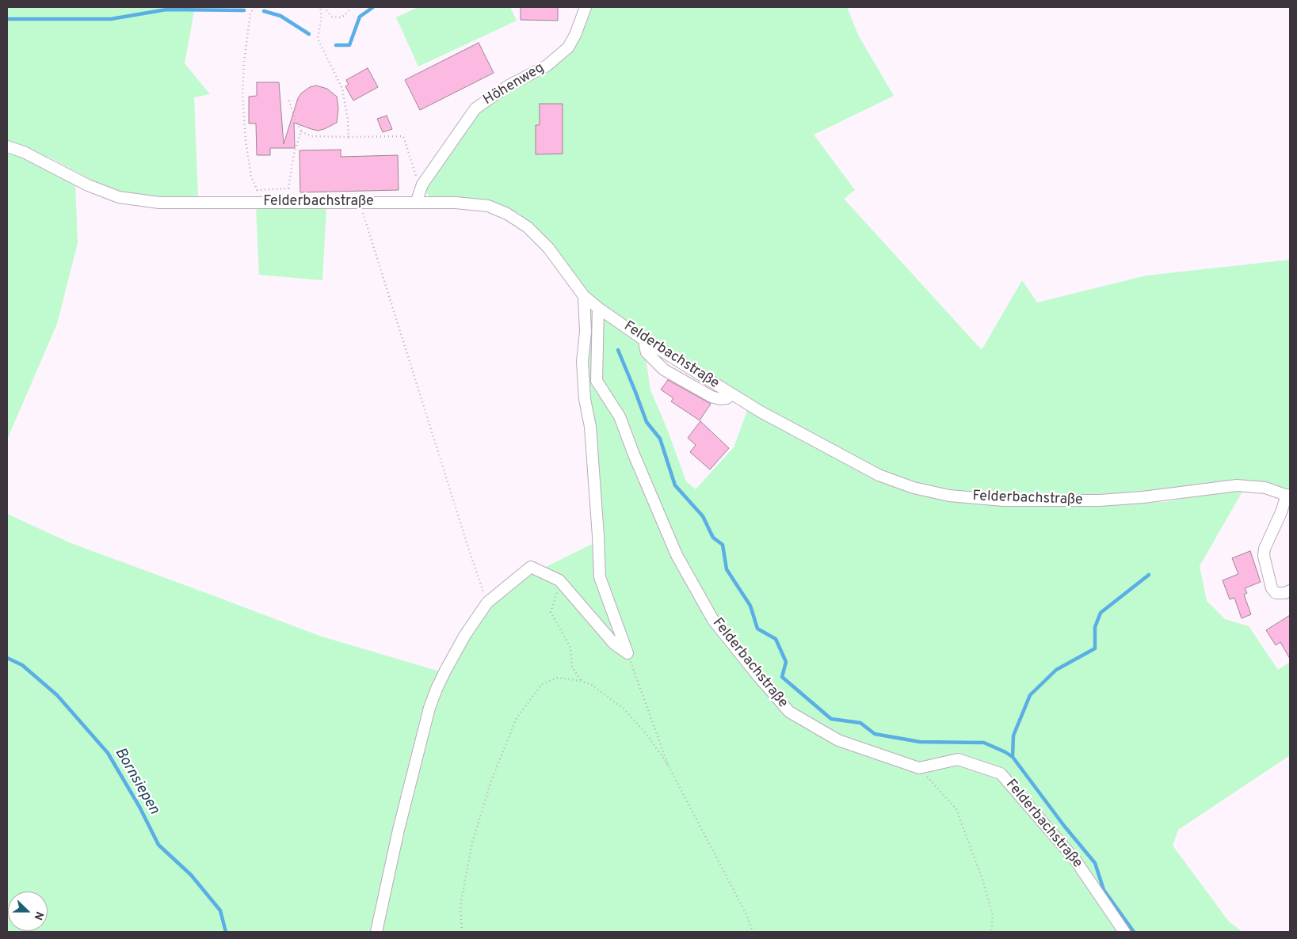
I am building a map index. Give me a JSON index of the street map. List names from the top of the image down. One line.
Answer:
{"streets":{"street":["Höhenweg","Felderbachstraße"]},"crossings":[["Höhenweg","Felderbachstraße"]],"water":["Bornsiepen"],"north":"right"}
